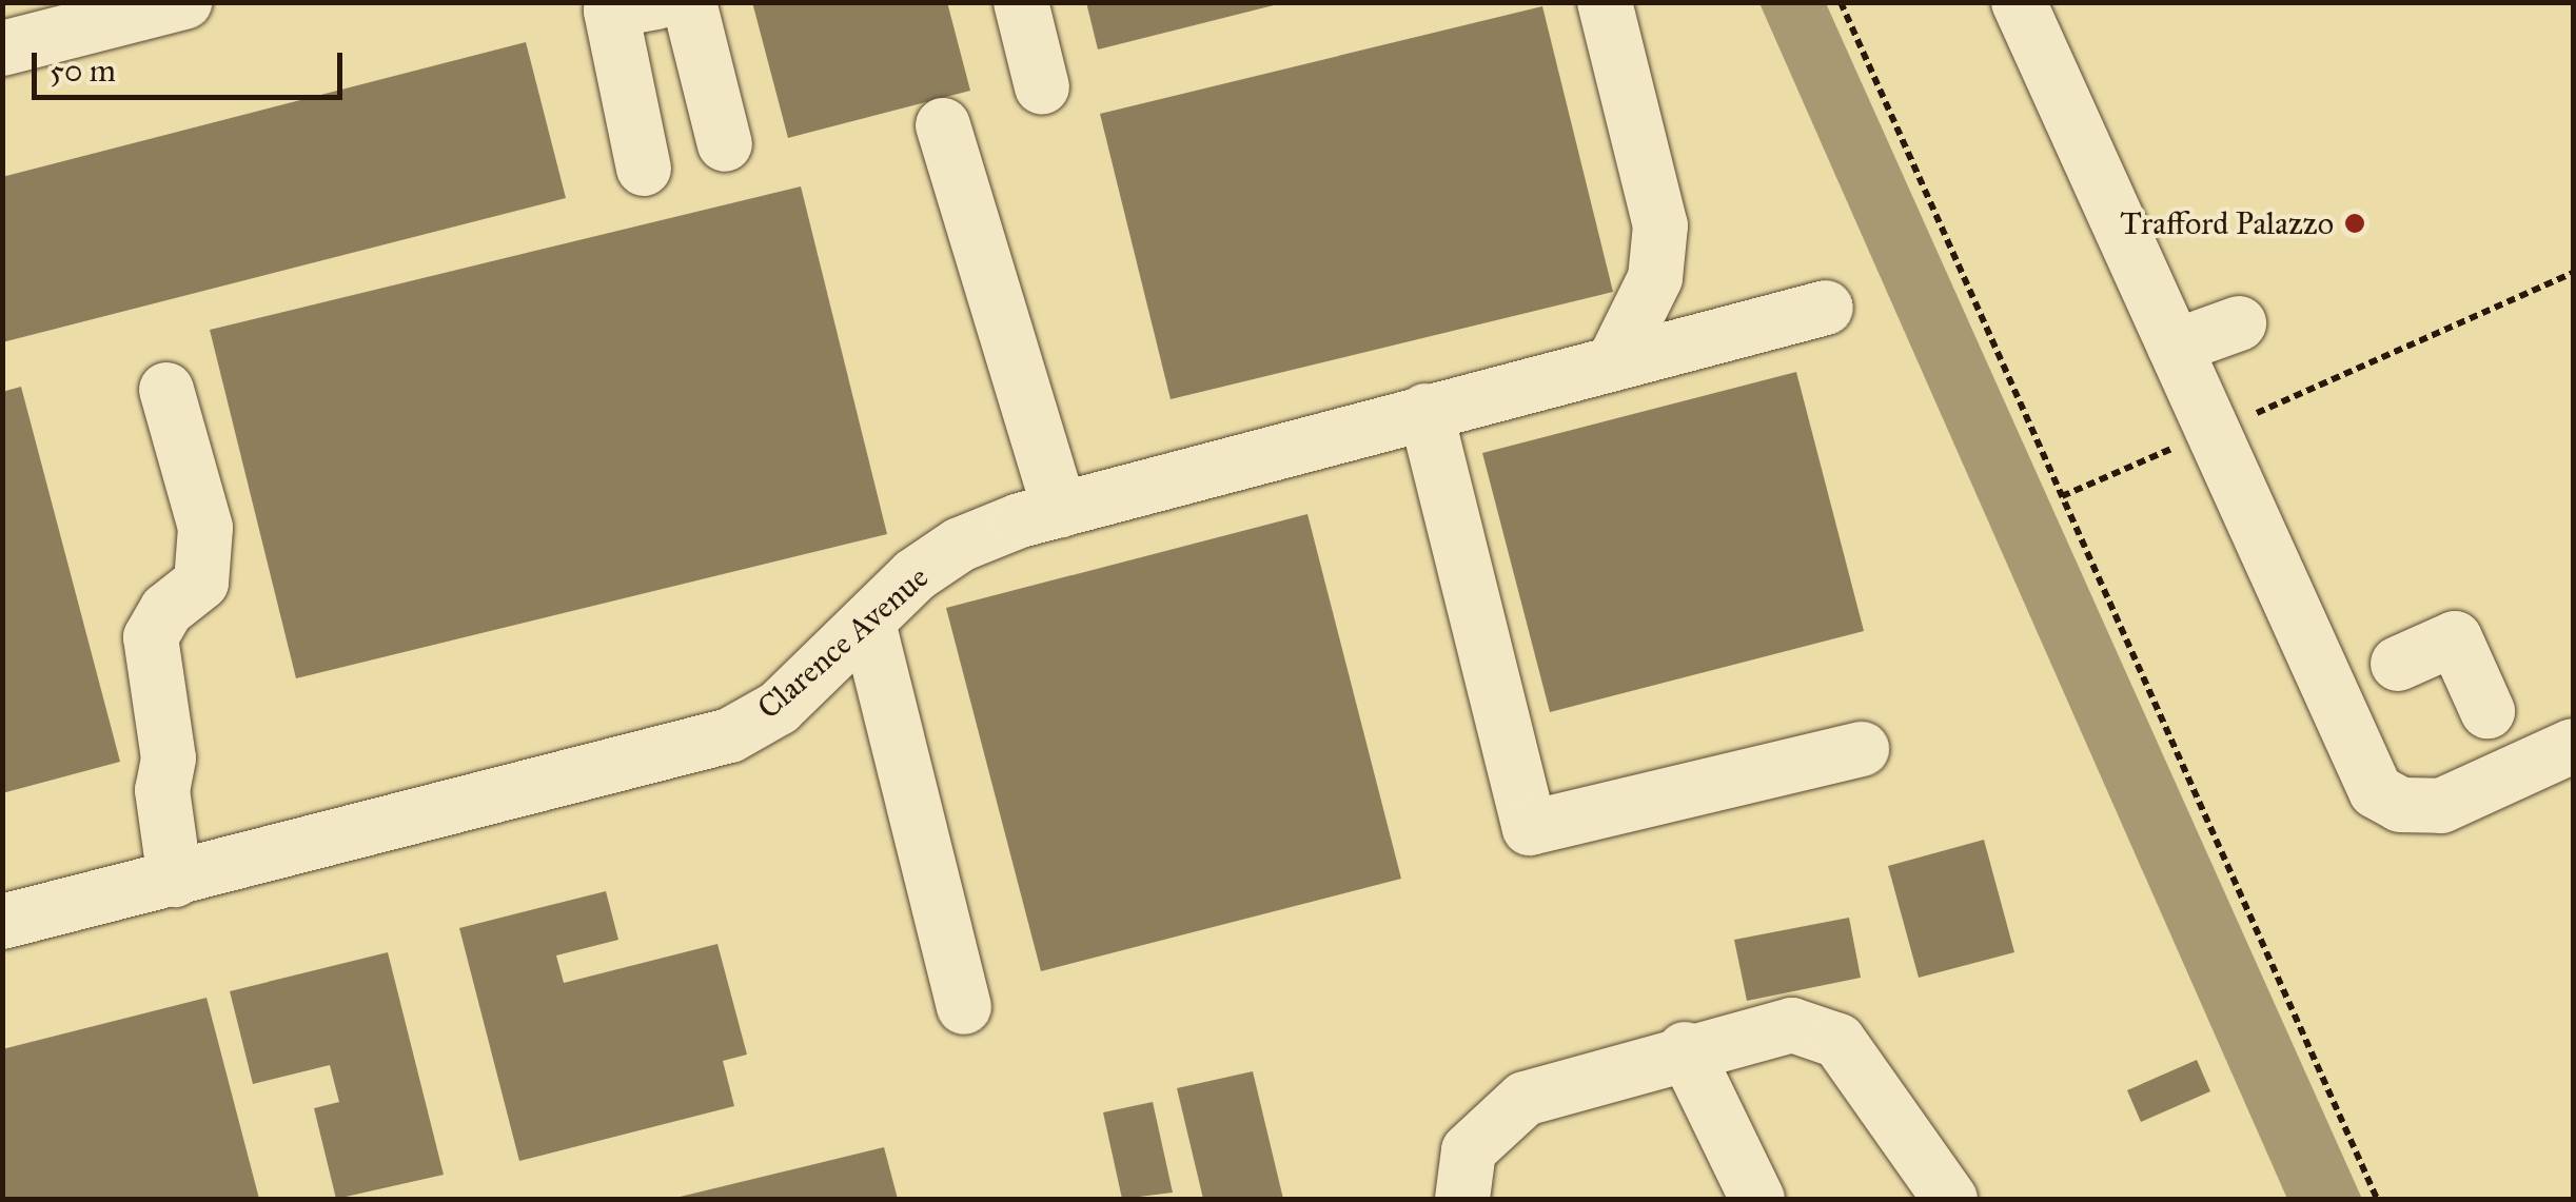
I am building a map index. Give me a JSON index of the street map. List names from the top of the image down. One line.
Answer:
{"streets":{"street":["Clarence Avenue"]},"places":["Trafford Palazzo"],"scale_bar":"50 m"}
